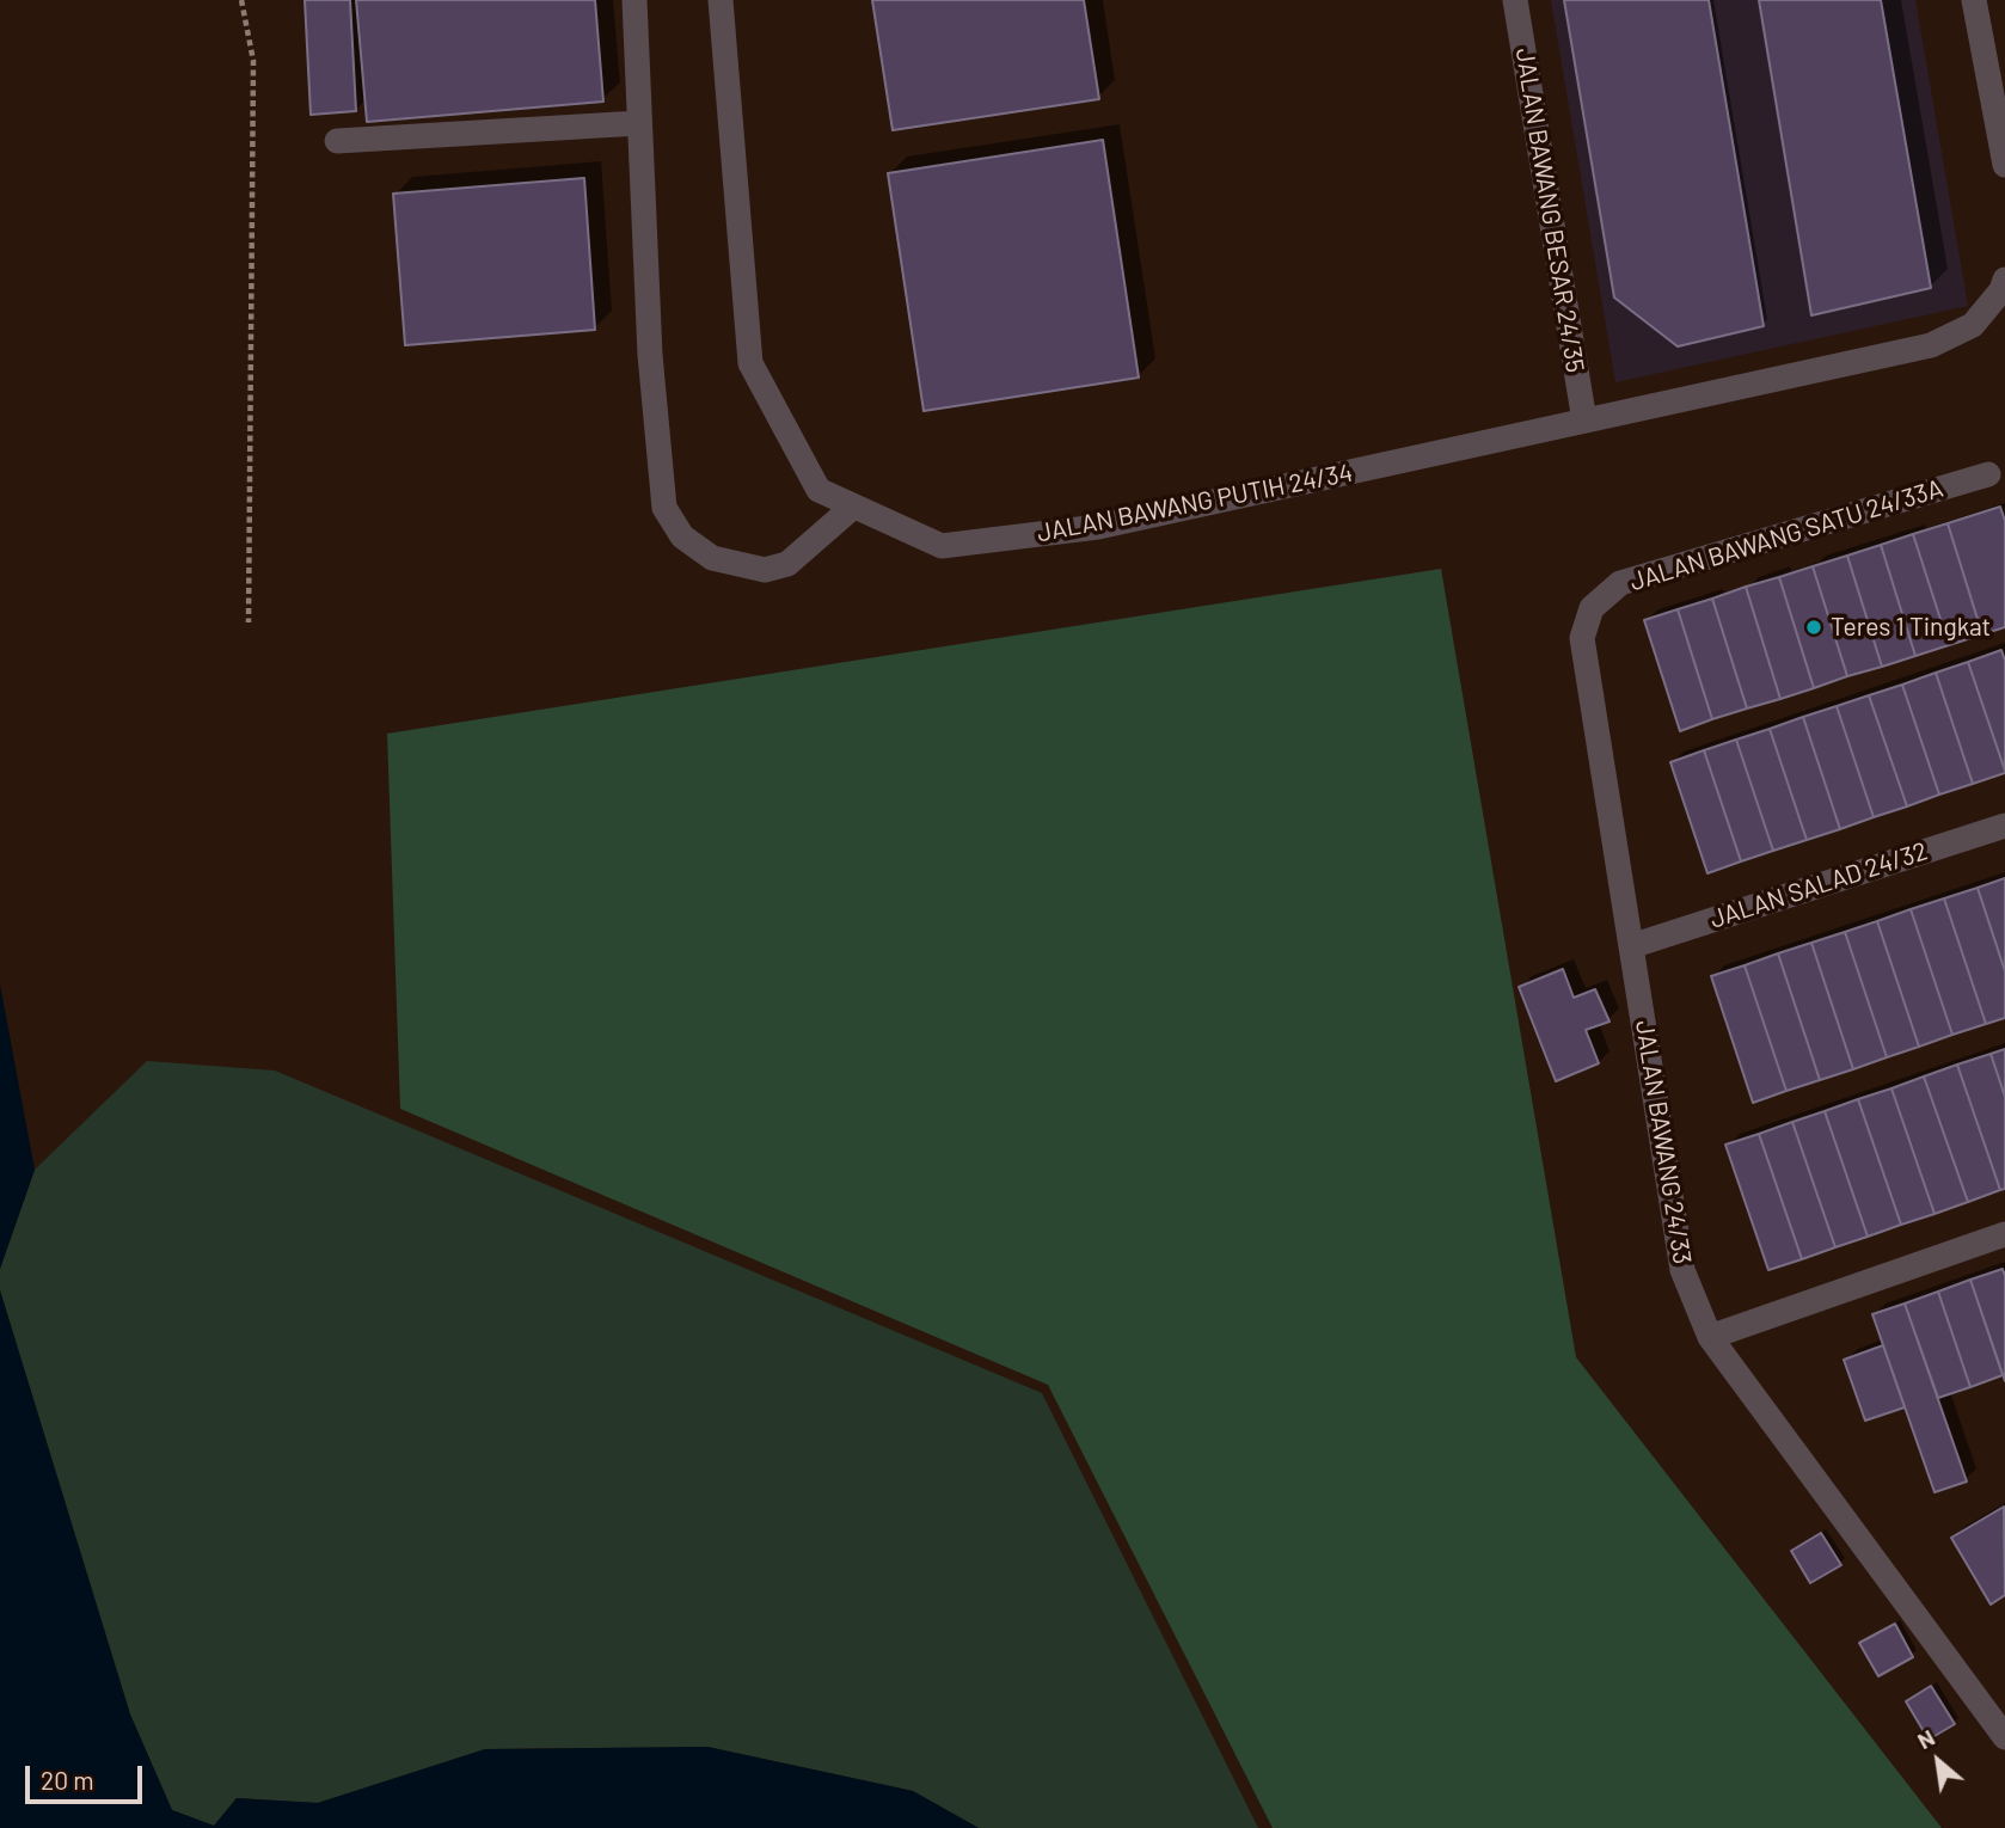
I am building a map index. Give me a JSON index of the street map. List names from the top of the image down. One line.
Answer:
{"streets":{"street":["JALAN BAWANG BESAR 24/35","JALAN BAWANG PUTIH 24/34","JALAN BAWANG SATU 24/33A","JALAN SALAD 24/32","JALAN BAWANG 24/33"]},"crossings":[["JALAN BAWANG BESAR 24/35","JALAN BAWANG PUTIH 24/34"],["JALAN BAWANG SATU 24/33A","JALAN BAWANG 24/33"],["JALAN SALAD 24/32","JALAN BAWANG 24/33"]],"places":["Teres 1 Tingkat"],"scale_bar":"20 m","north":"top left"}
